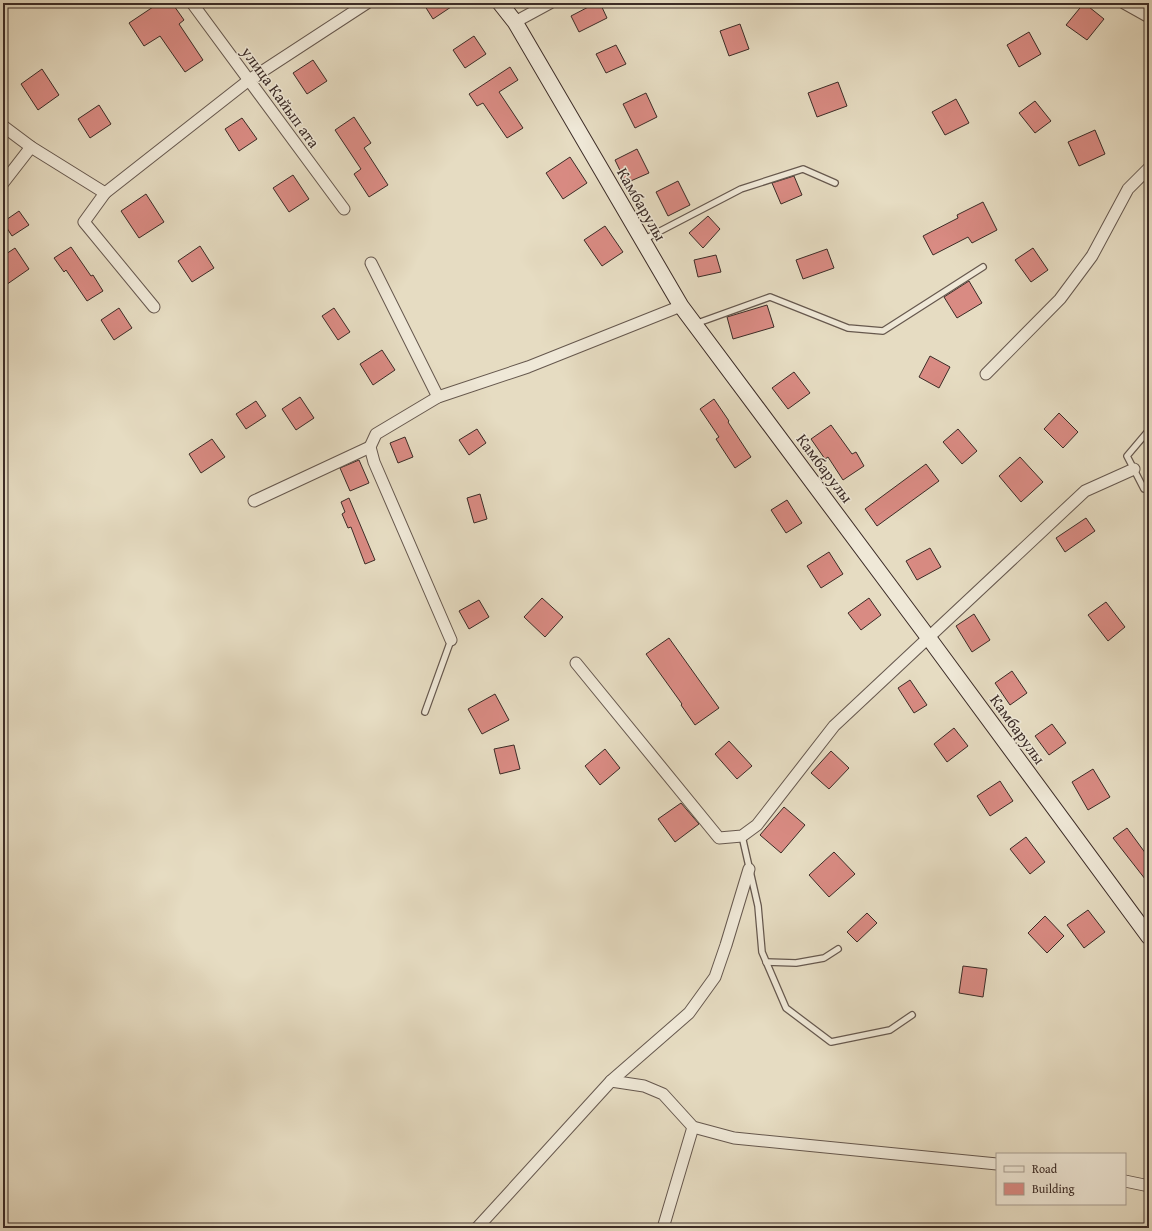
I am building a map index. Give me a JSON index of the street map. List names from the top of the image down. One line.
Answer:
{"streets":{"street":["улица Кайып ата","Камбарулы"]},"legend":["Road","Building"]}
